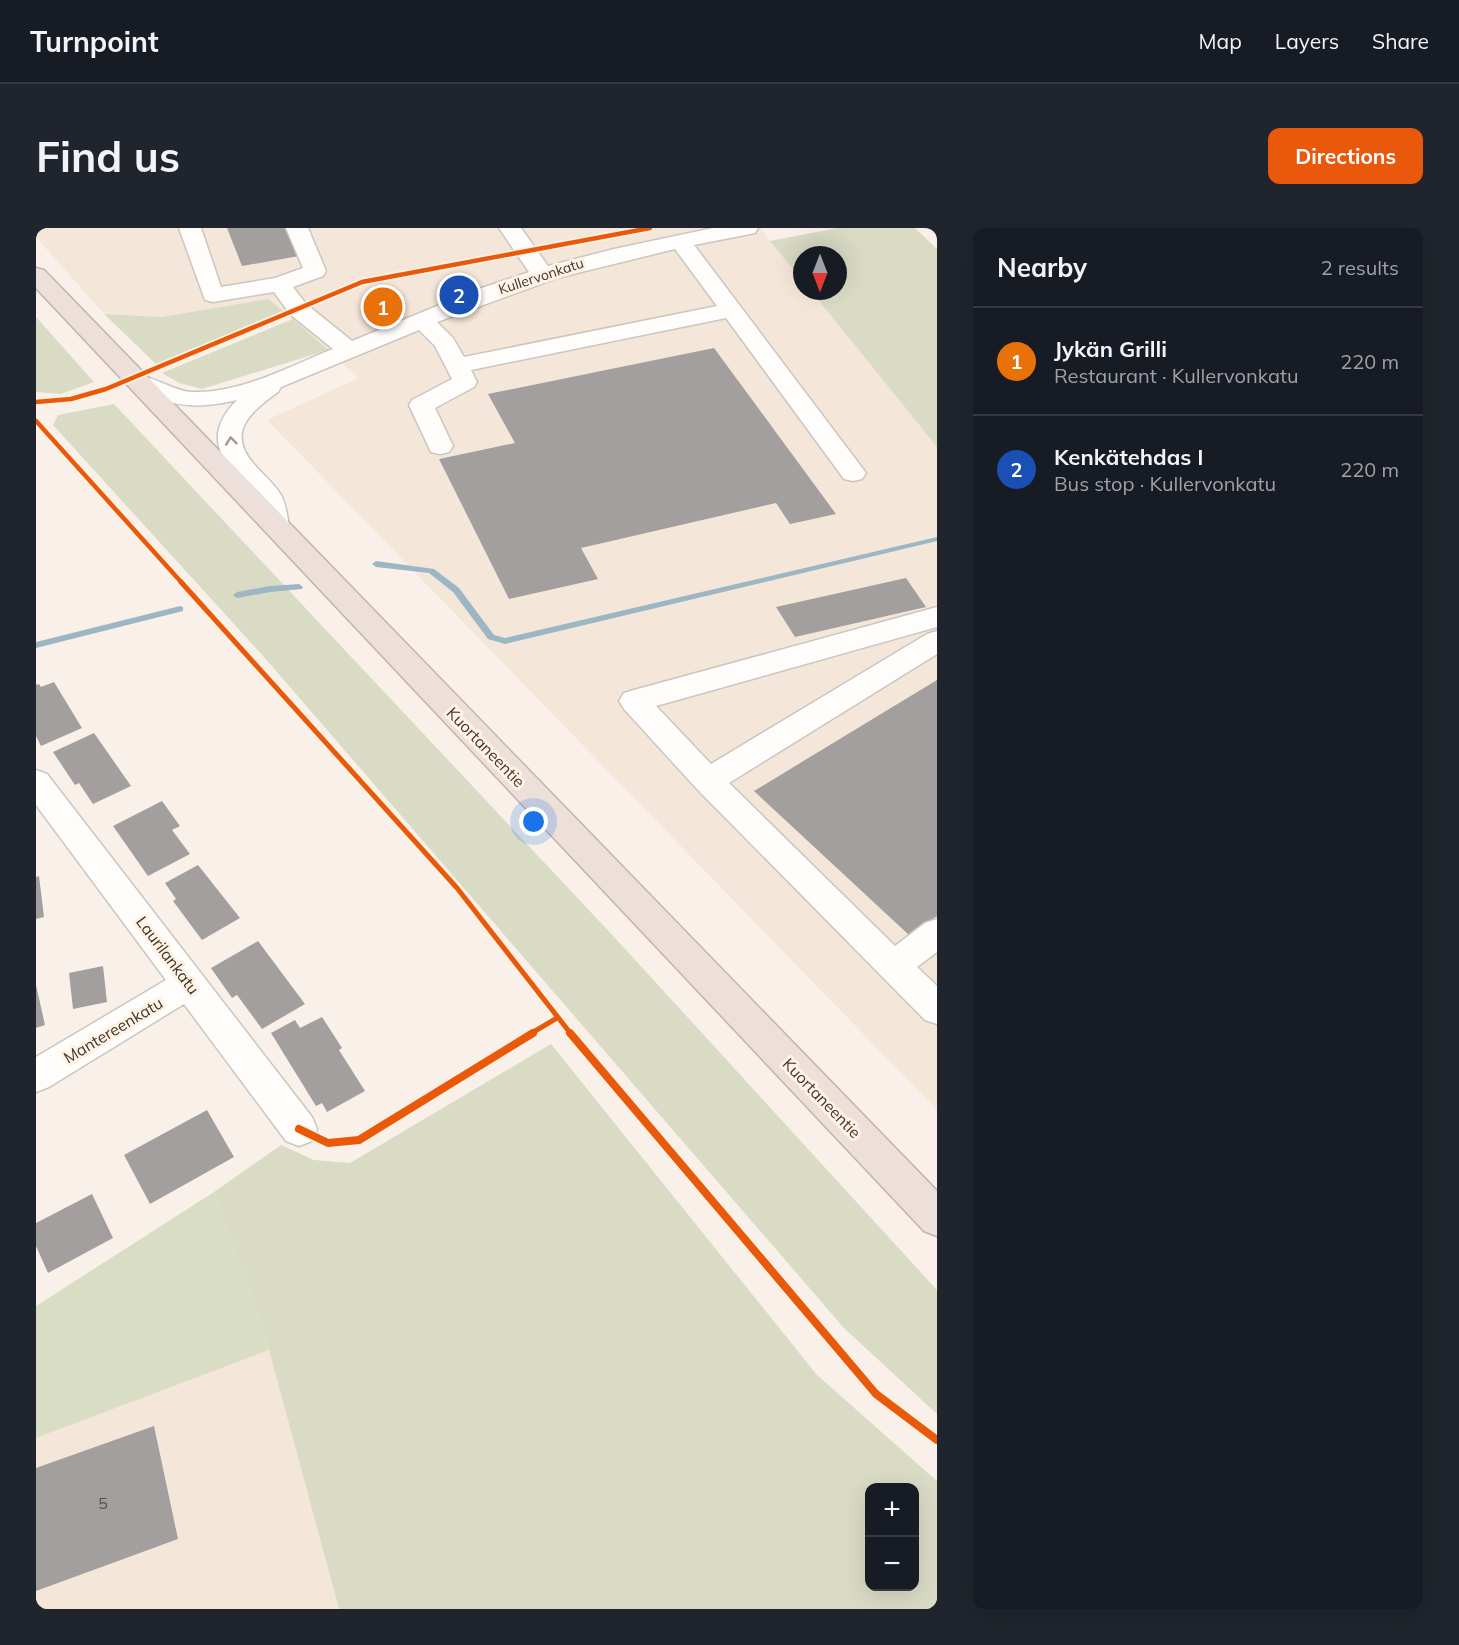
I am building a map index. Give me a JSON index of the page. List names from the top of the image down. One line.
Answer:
{"streets":{"highway":["Kuortaneentie"],"street":["Kullervonkatu","Laurilankatu","Mantereenkatu"]},"crossings":[["Kullervonkatu","Kuortaneentie"],["Laurilankatu","Mantereenkatu"]],"house_numbers":["5"],"north":"bottom","page":{"header":"Turnpoint","nav":["Map","Layers","Share"],"buttons":"Directions","title":"Find us","heading":["Nearby","2 results"],"pins":["2","1"],"list":[{"mark":"1","name":"Jykän Grilli","note":"Restaurant · Kullervonkatu","value":"220 m"},{"mark":"2","name":"Kenkätehdas I","note":"Bus stop · Kullervonkatu","value":"220 m"}],"map_buttons":["+","−"]}}
